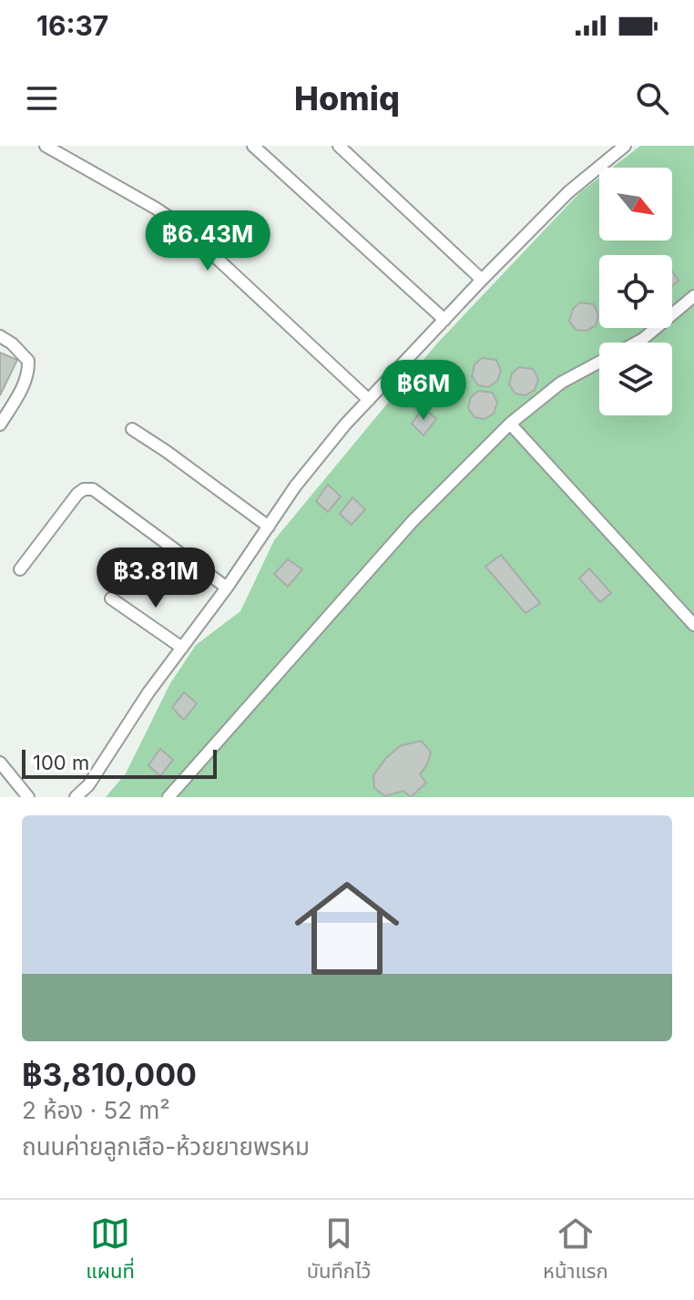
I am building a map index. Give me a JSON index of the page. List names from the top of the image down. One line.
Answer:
{"scale_bar":"100 m","north":"bottom right","page":{"status":"16:37","header":"Homiq","price":["฿6.43M","฿6M","฿3.81M"],"scale":"100 m","list":[{"name":"฿3,810,000","note":"2 ห้อง · 52 m² · ถนนค่ายลูกเสึอ-ห้วยยายพรหม"}],"tabs":["แผนที่","บันทึกไว้","หน้าแรก"]}}
